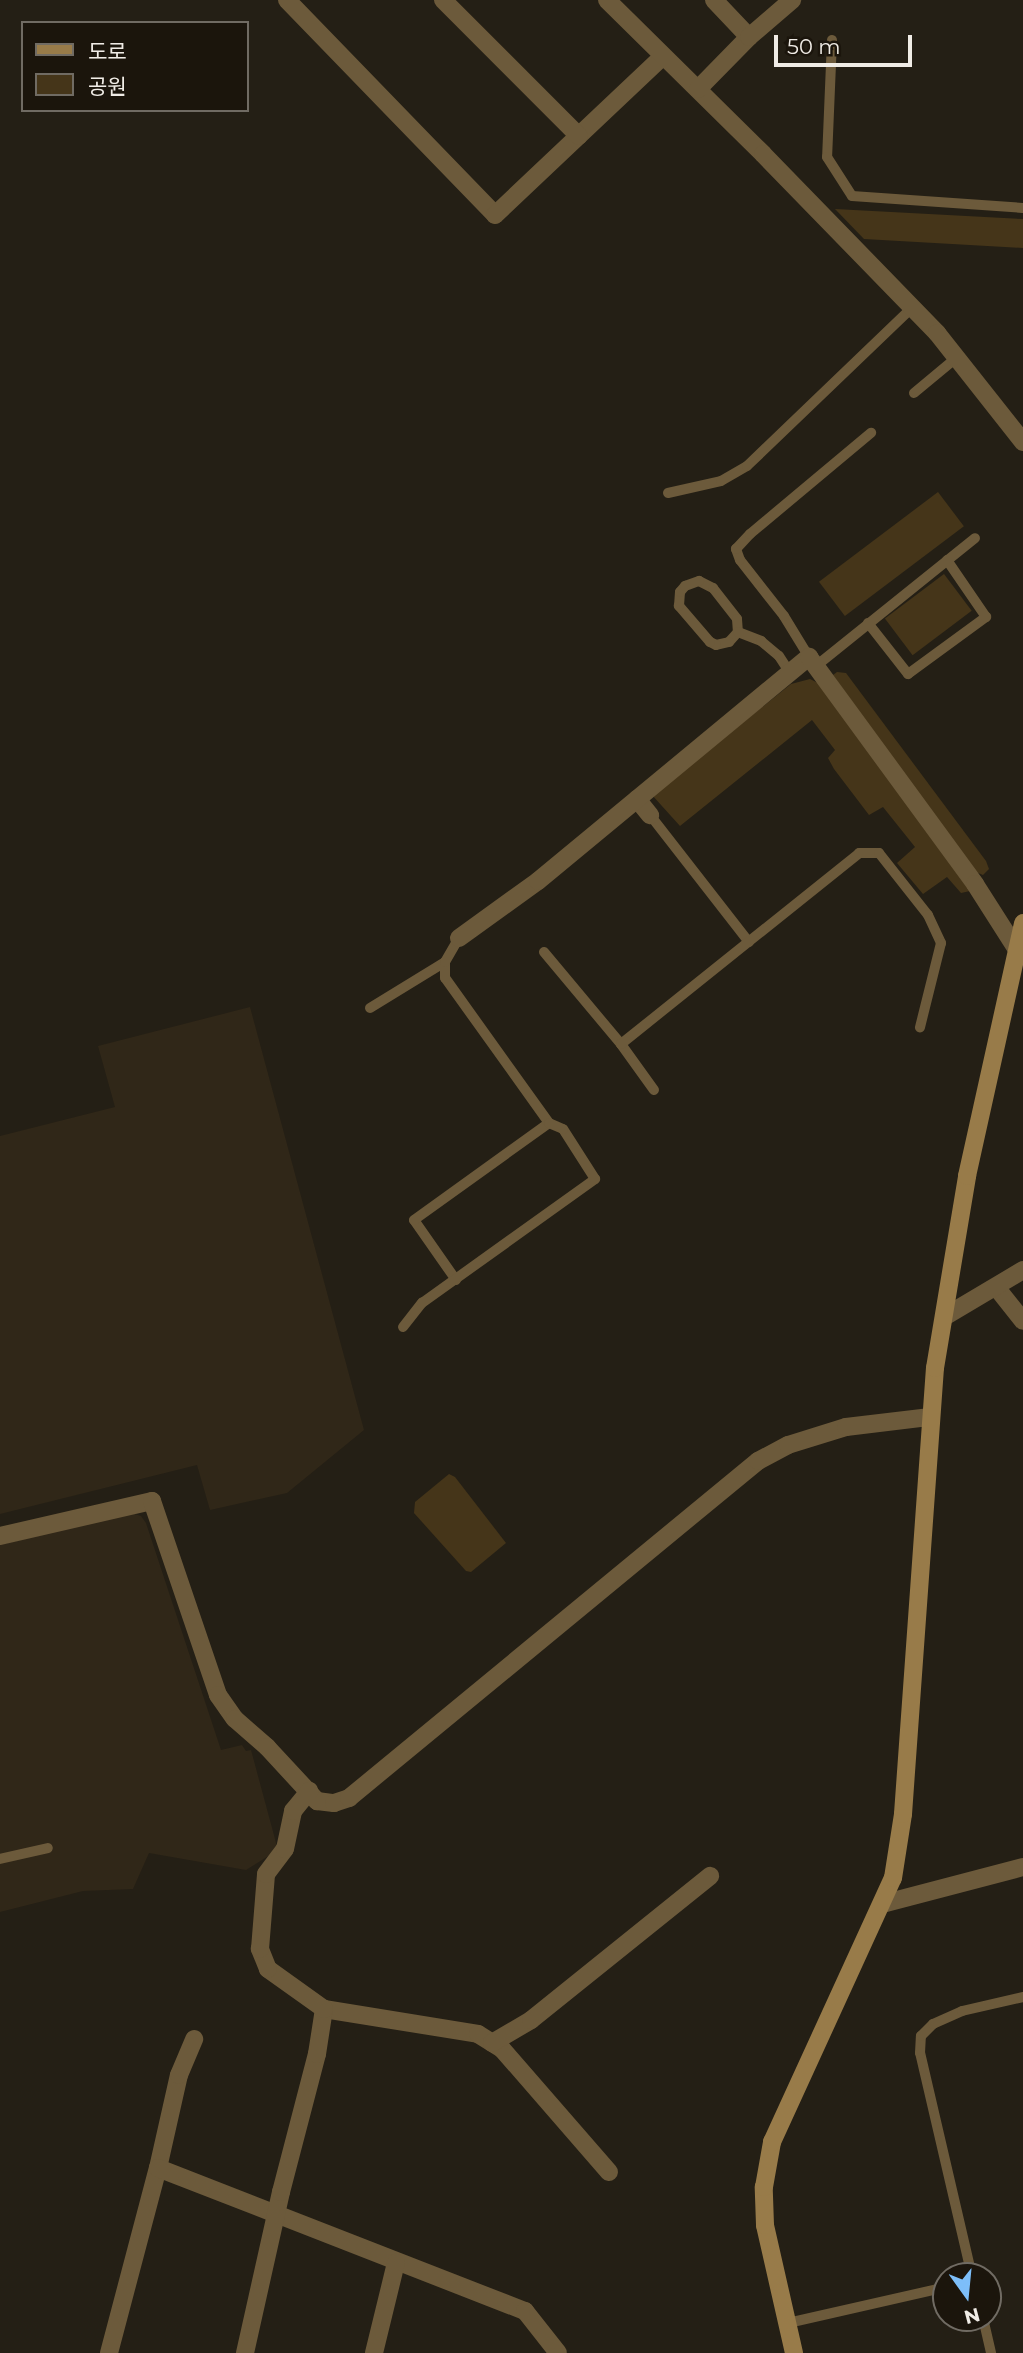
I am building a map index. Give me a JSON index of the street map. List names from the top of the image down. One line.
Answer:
{"legend":["도로","공원"],"scale_bar":"50 m","north":"bottom"}
